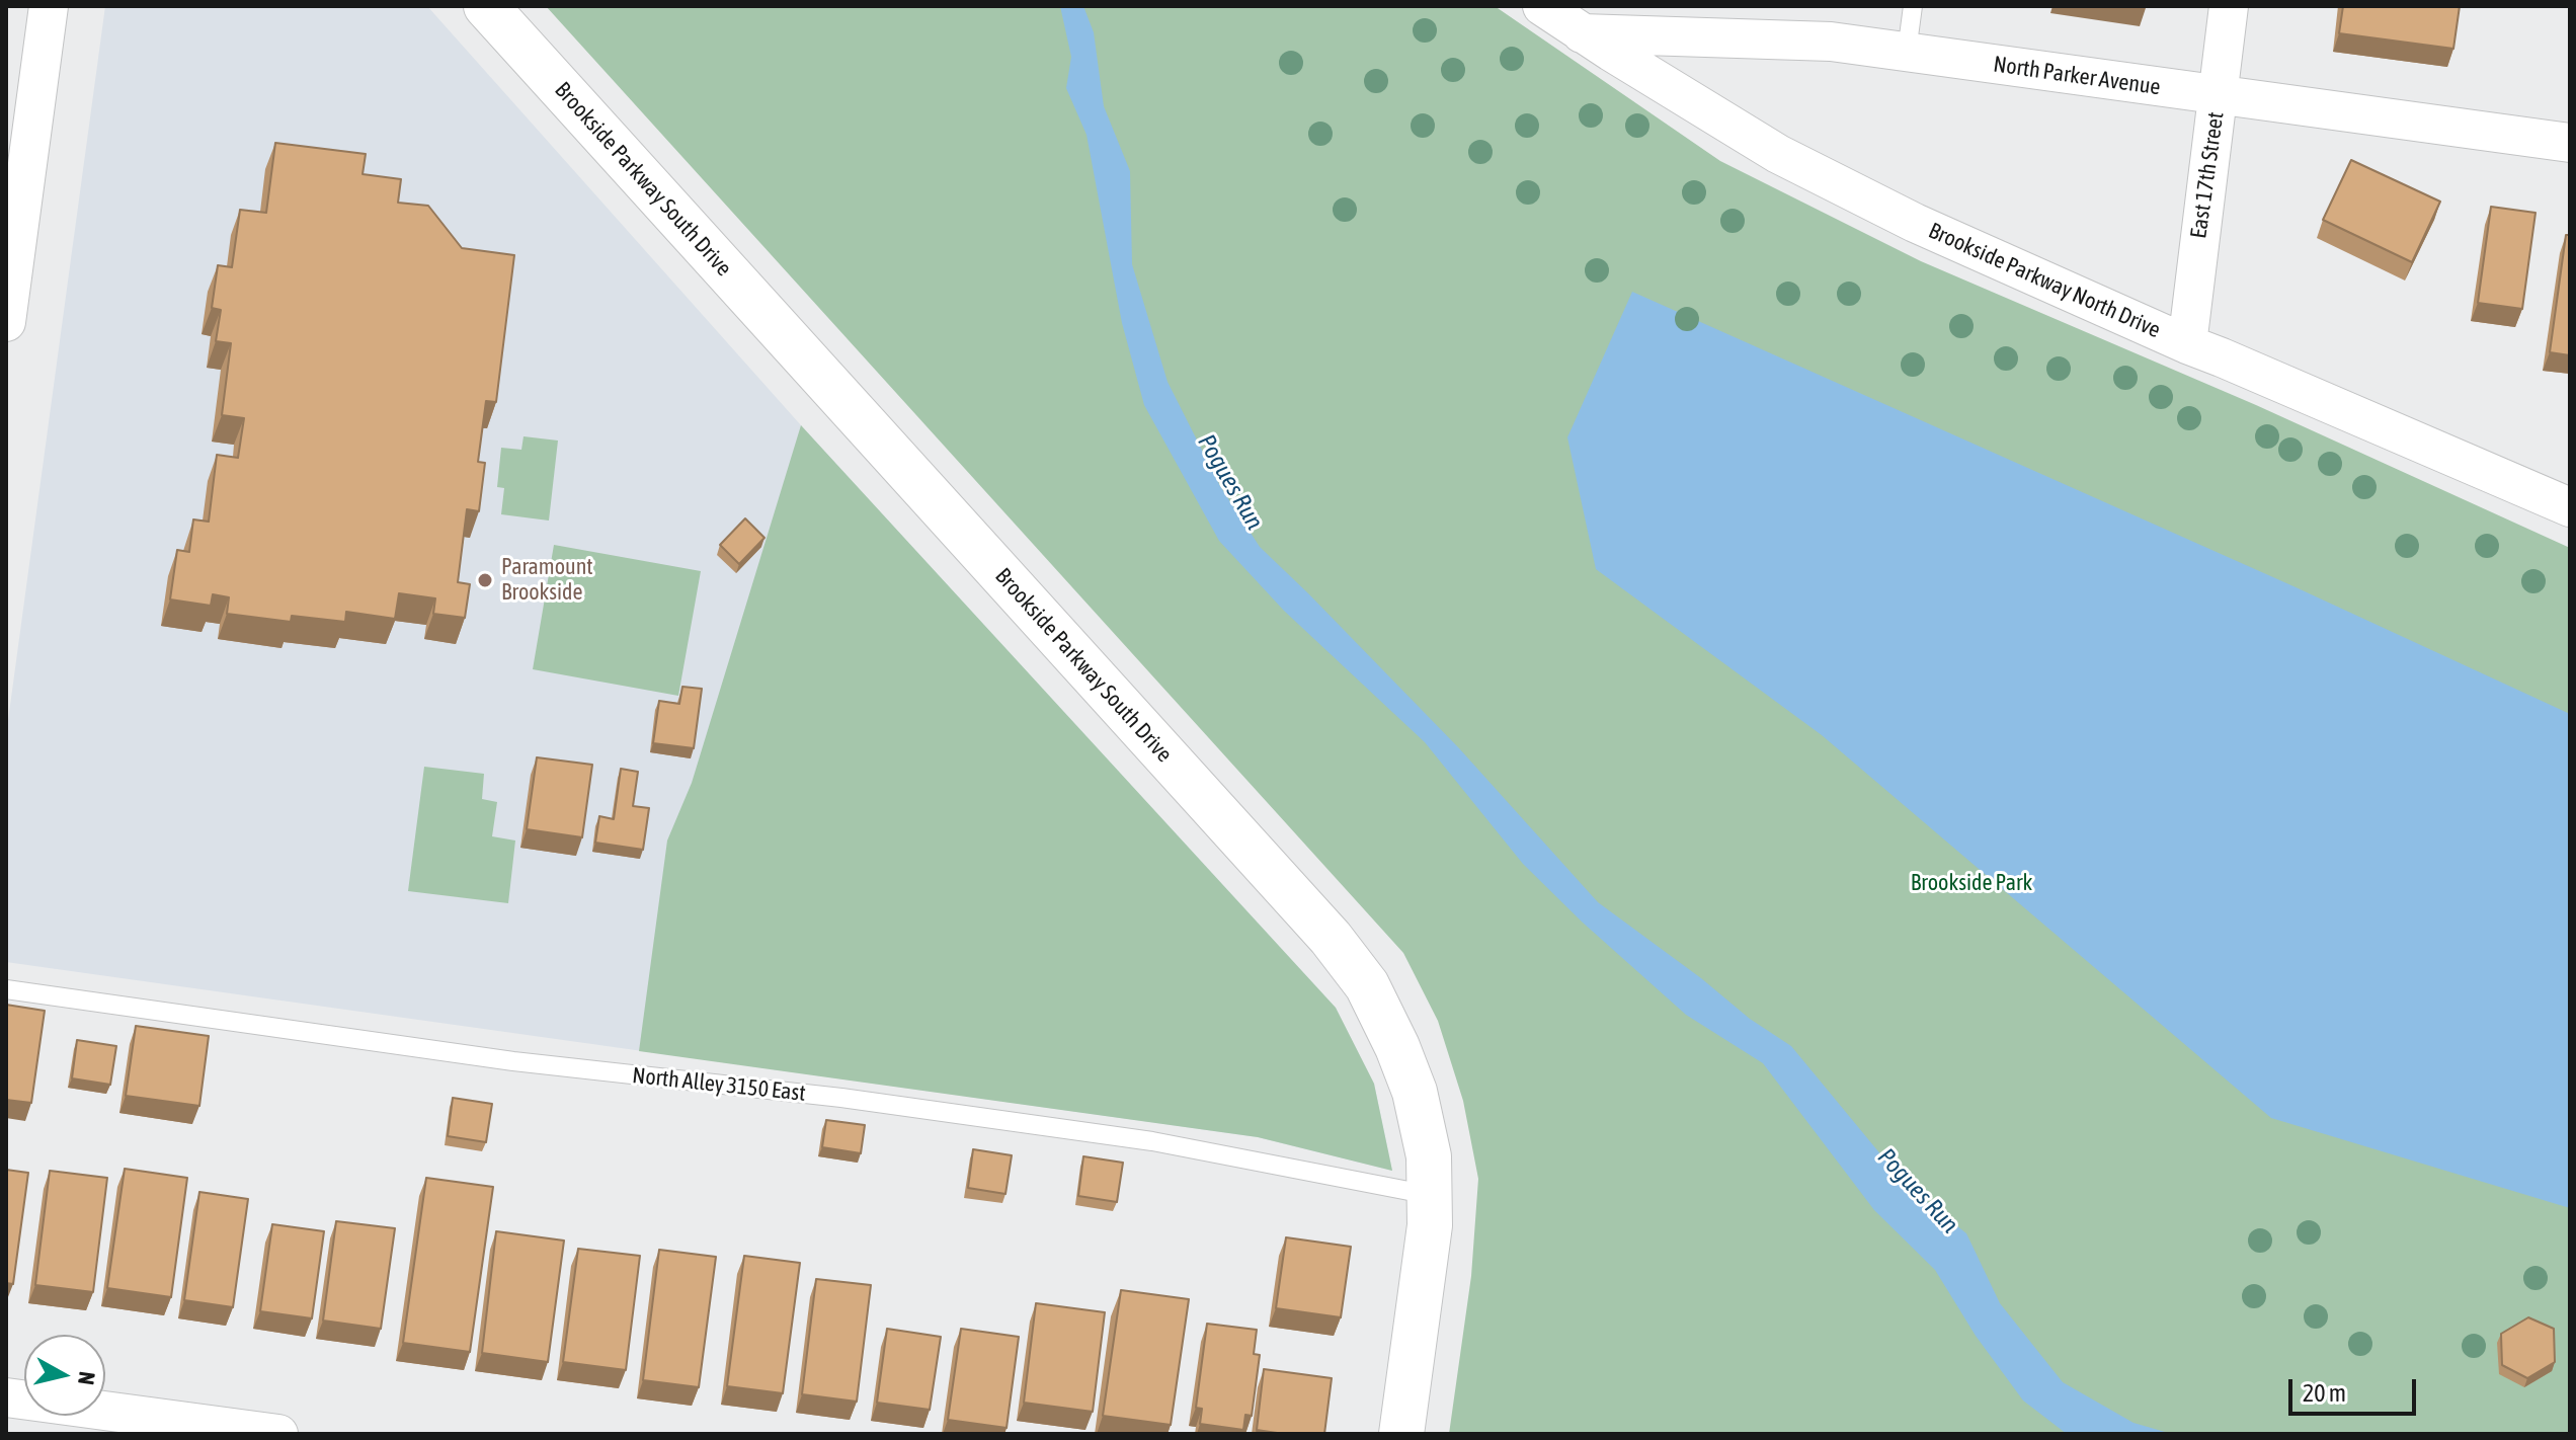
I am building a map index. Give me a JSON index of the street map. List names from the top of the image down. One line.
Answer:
{"streets":{"main road":["Brookside Parkway South Drive"],"street":["North Parker Avenue","East 17th Street","Brookside Parkway North Drive"],"lane":["North Alley 3150 East"]},"crossings":[["North Parker Avenue","East 17th Street"],["North Parker Avenue","Brookside Parkway North Drive"],["East 17th Street","Brookside Parkway North Drive"],["Brookside Parkway South Drive","North Alley 3150 East"]],"water":["Pogues Run"],"parks":["Brookside Park"],"places":["Paramount Brookside"],"scale_bar":"20 m","north":"right"}
